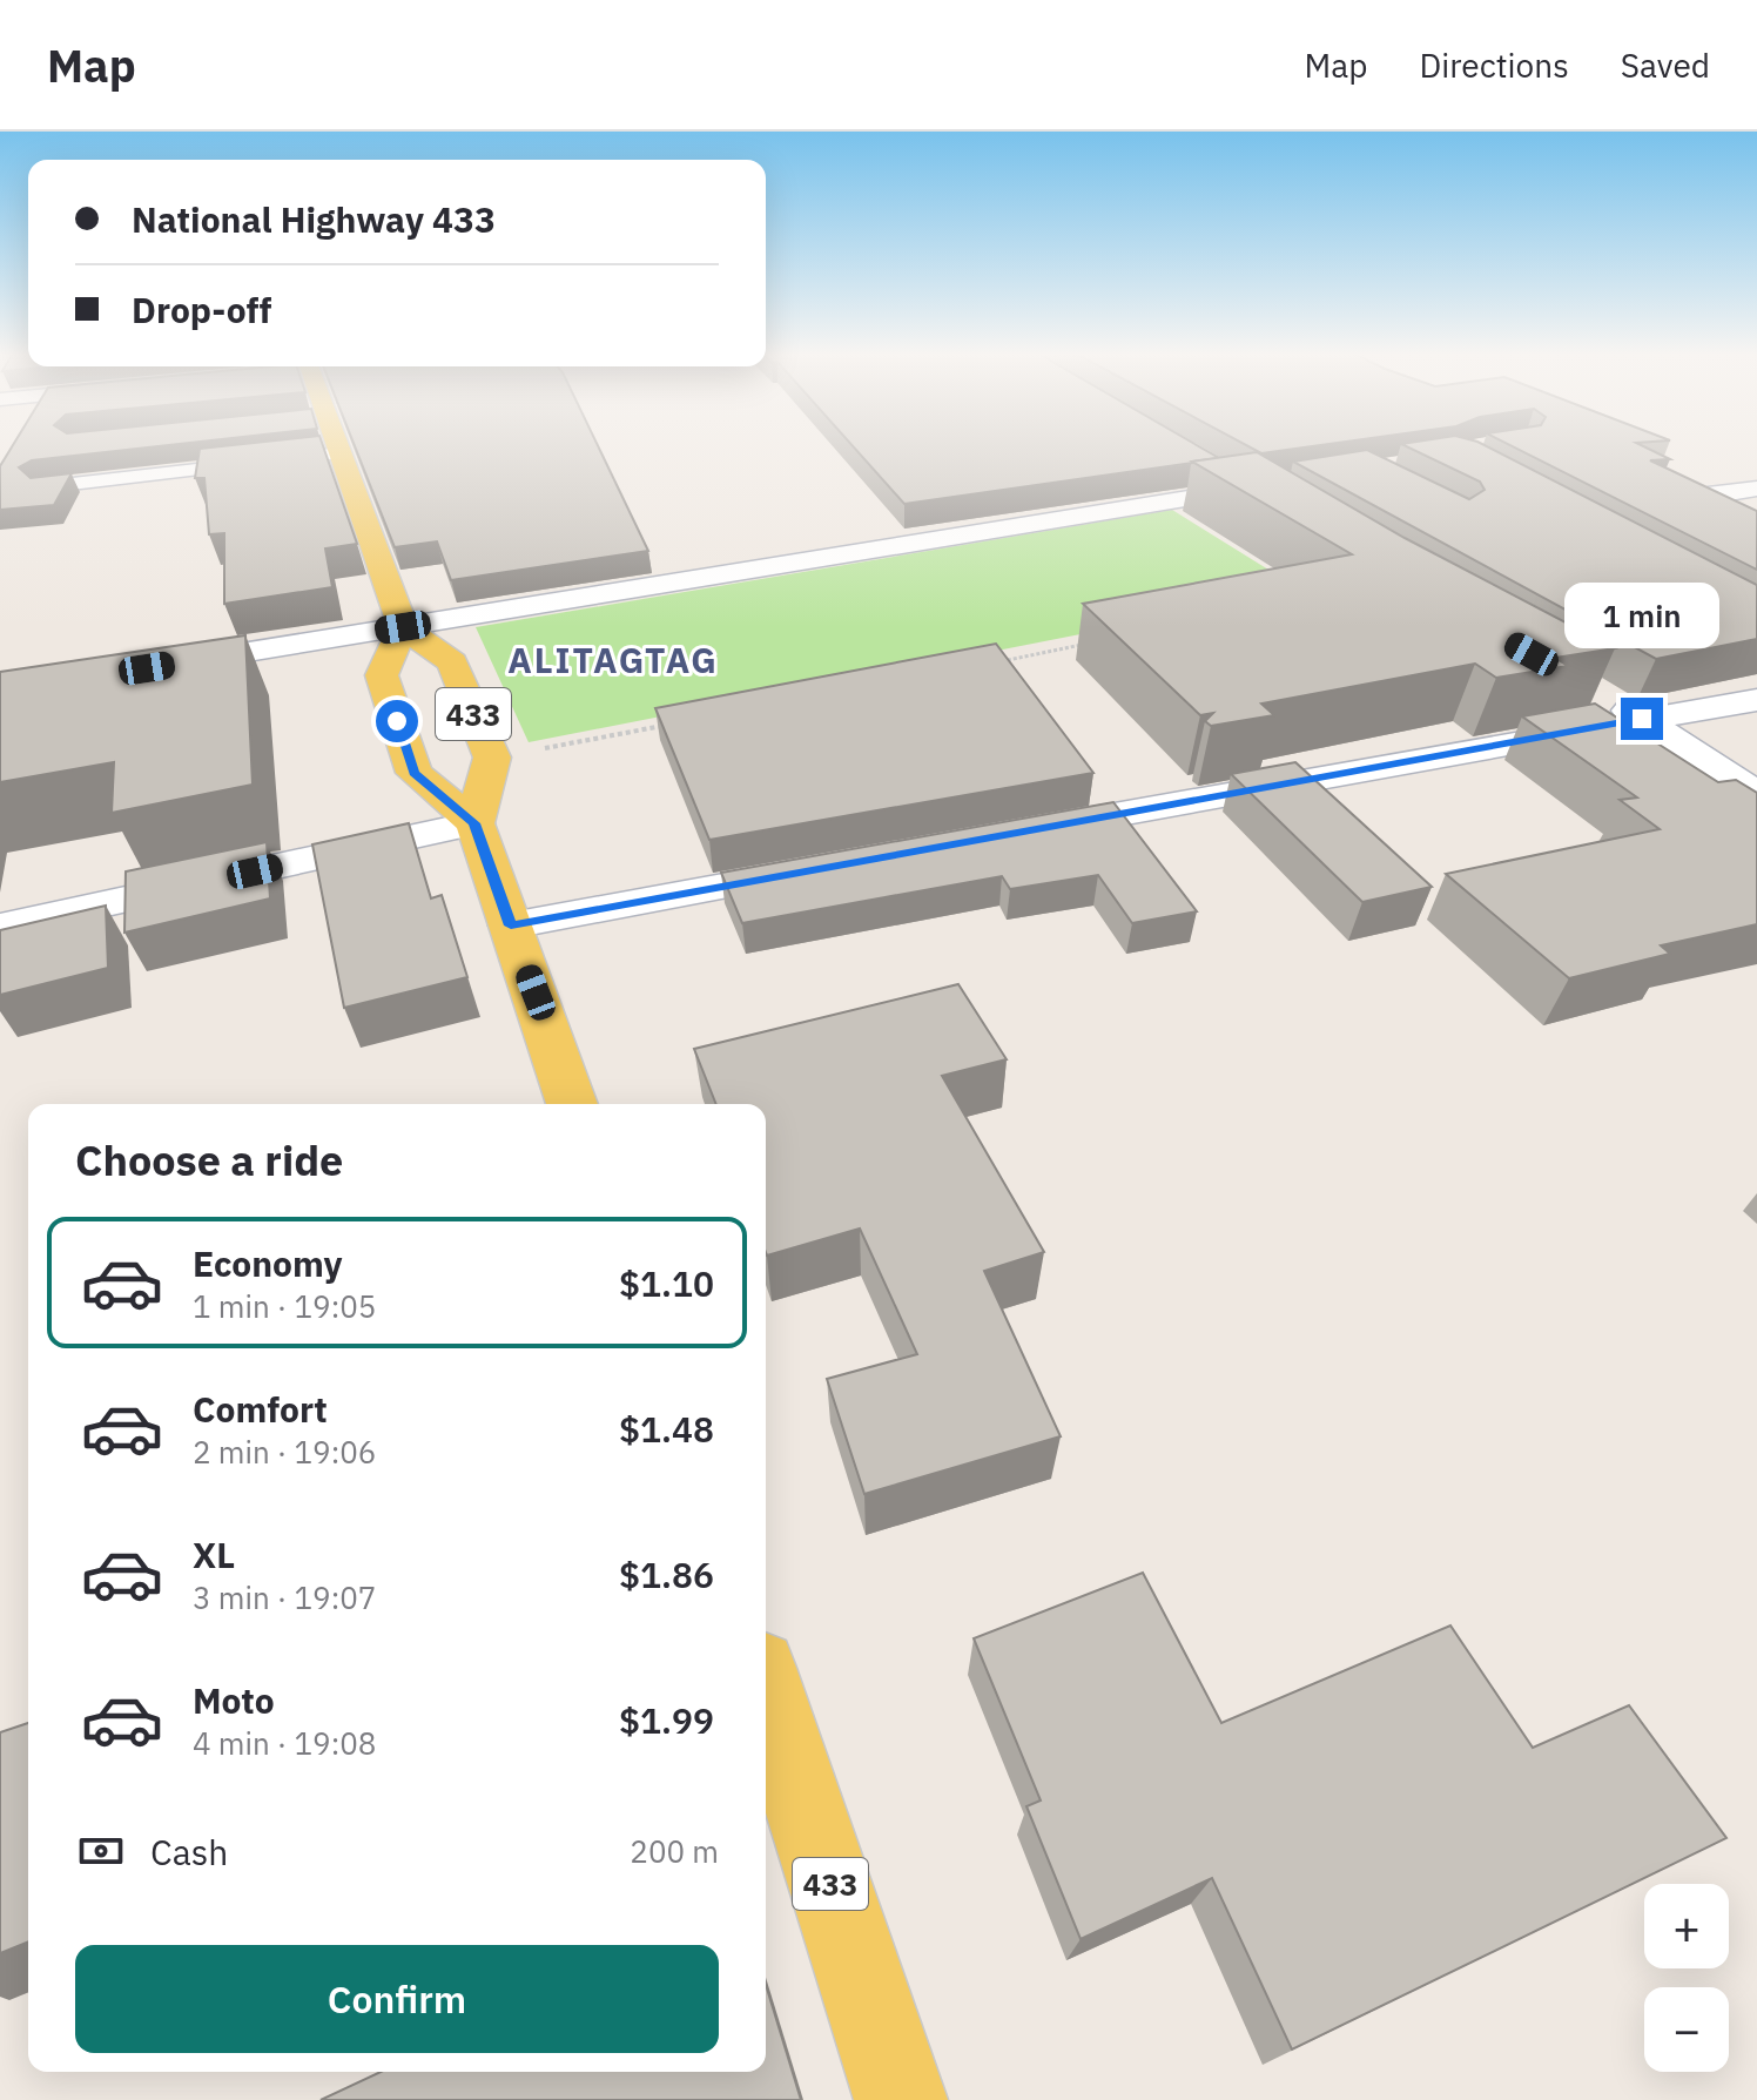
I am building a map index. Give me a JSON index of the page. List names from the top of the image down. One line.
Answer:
{"streets":{"main road":["433"]},"districts":["ALITAGTAG"],"page":{"header":"Map","nav":["Map","Directions","Saved"],"banner":["National Highway 433","Drop-off"],"bubble":"1 min","heading":"Choose a ride","list":[{"name":"Economy","note":"1 min · 19:05","value":"$1.10"},{"name":"Comfort","note":"2 min · 19:06","value":"$1.48"},{"name":"XL","note":"3 min · 19:07","value":"$1.86"},{"name":"Moto","note":"4 min · 19:08","value":"$1.99"}],"pay":["Cash","200 m"],"map_buttons":["+","−"],"buttons":"Confirm"}}
